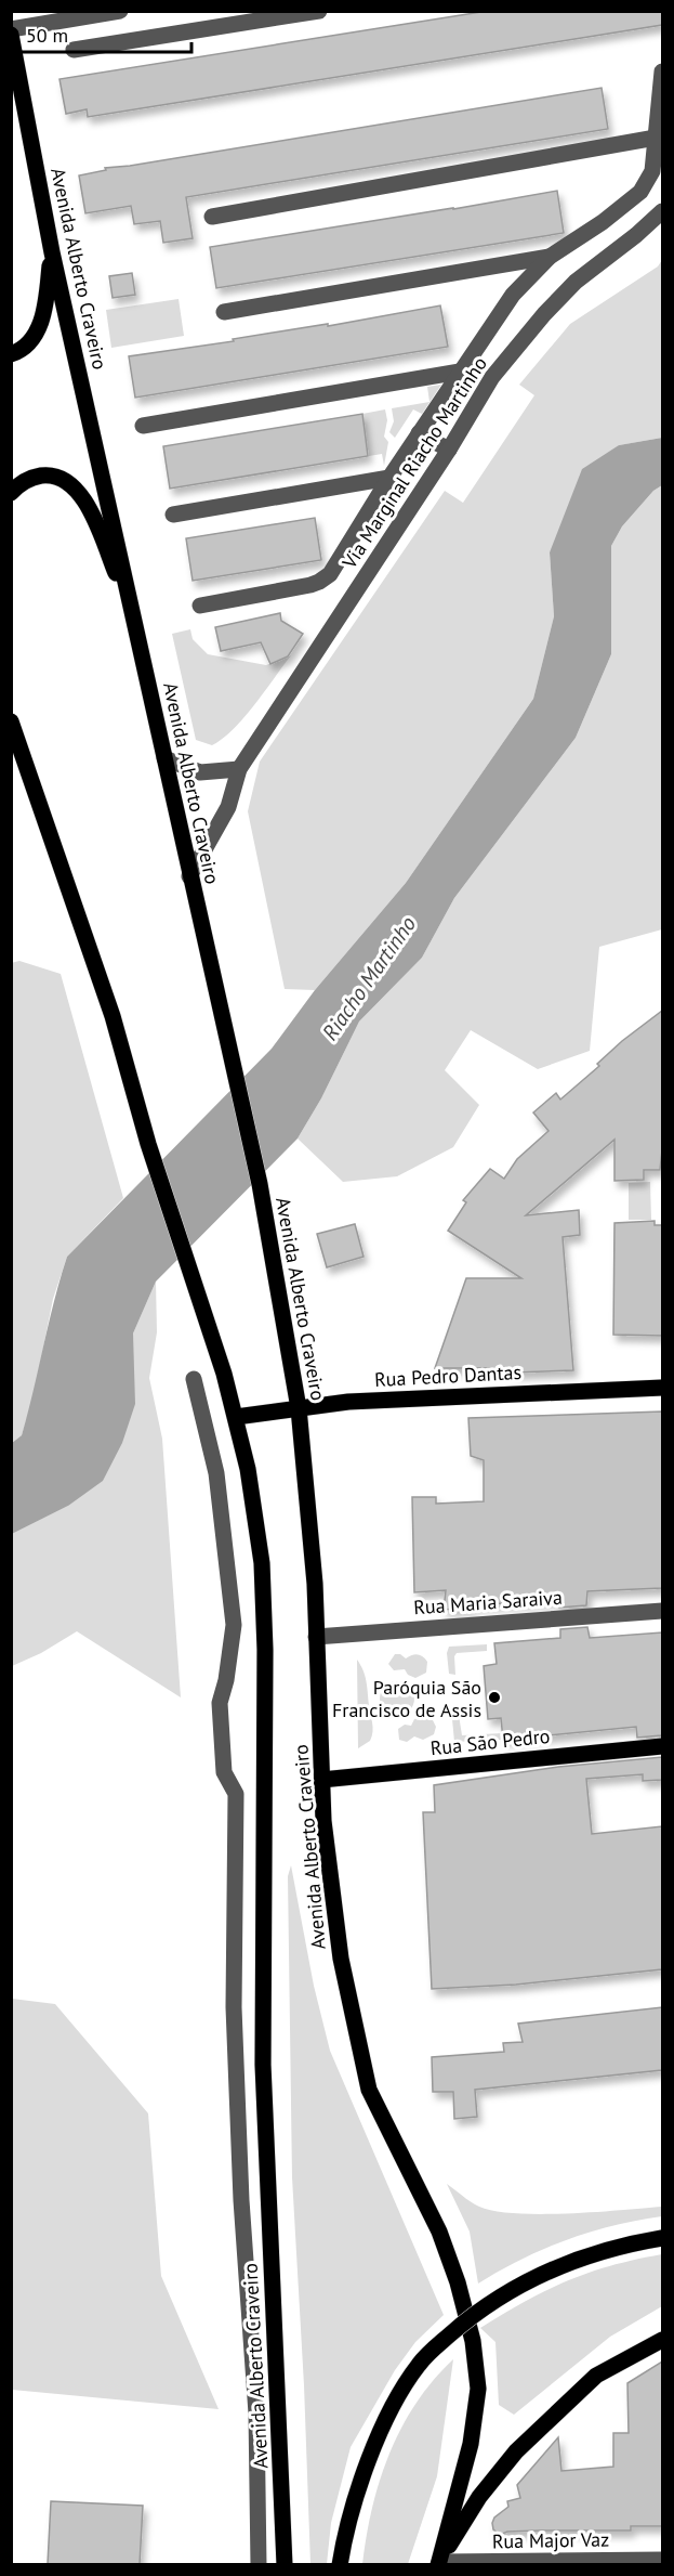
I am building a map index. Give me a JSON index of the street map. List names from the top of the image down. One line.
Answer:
{"streets":{"main road":["Avenida Alberto Craveiro","Rua Pedro Dantas","Rua São Pedro"],"street":["Via Marginal Riacho Martinho","Rua Maria Saraiva","Rua Major Vaz"]},"crossings":[["Avenida Alberto Craveiro","Via Marginal Riacho Martinho"],["Avenida Alberto Craveiro","Rua Pedro Dantas"],["Avenida Alberto Craveiro","Rua Maria Saraiva"],["Avenida Alberto Craveiro","Rua São Pedro"],["Avenida Alberto Craveiro","Rua Major Vaz"]],"water":["Riacho Martinho"],"places":["Paróquia São Francisco de Assis"],"scale_bar":"50 m"}
